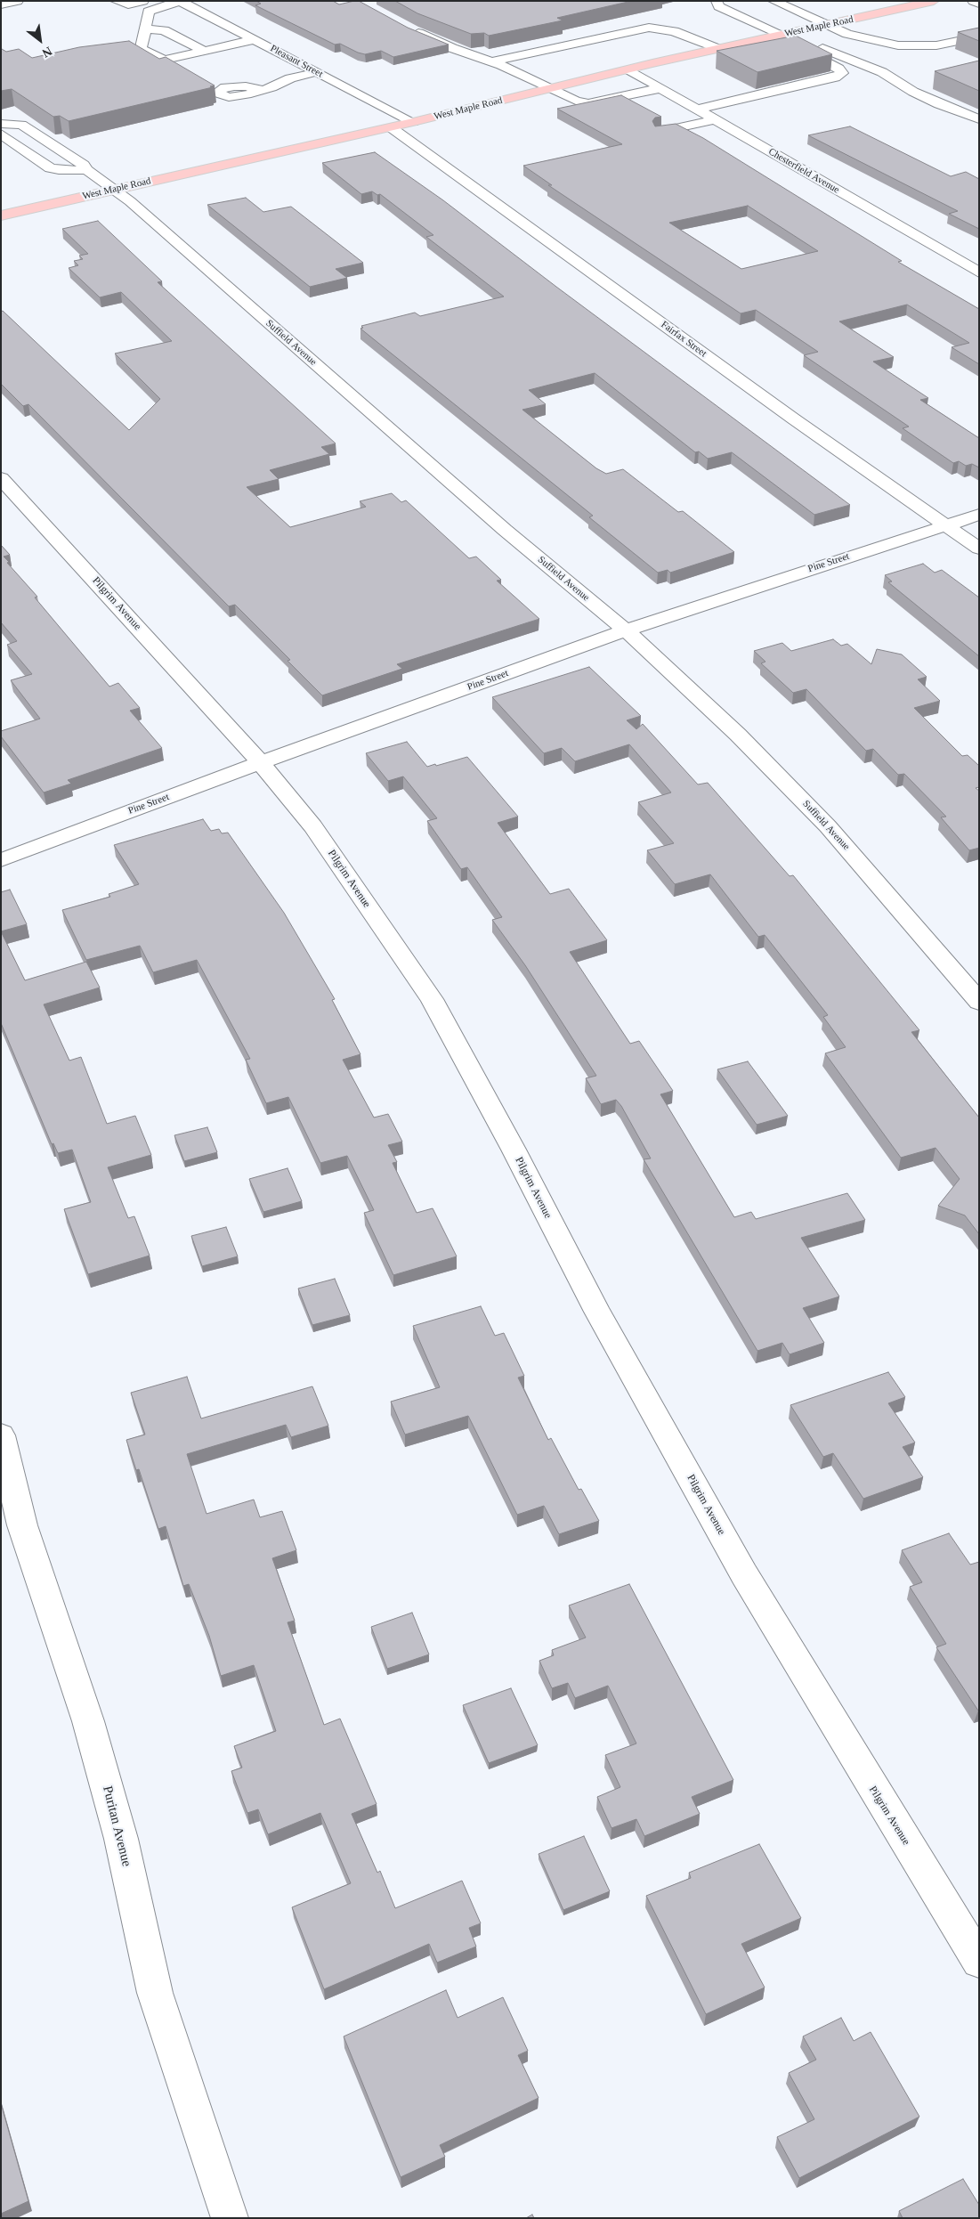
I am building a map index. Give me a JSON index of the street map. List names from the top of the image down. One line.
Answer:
{"streets":{"main road":["West Maple Road"],"street":["Pleasant Street","Chesterfield Avenue","Fairfax Street","Suffield Avenue","Pine Street","Pilgrim Avenue","Puritan Avenue"]},"crossings":[["West Maple Road","Pleasant Street"],["West Maple Road","Chesterfield Avenue"],["West Maple Road","Fairfax Street"],["West Maple Road","Suffield Avenue"],["Fairfax Street","Pine Street"],["Suffield Avenue","Pine Street"],["Pine Street","Pilgrim Avenue"]],"north":"bottom right"}
